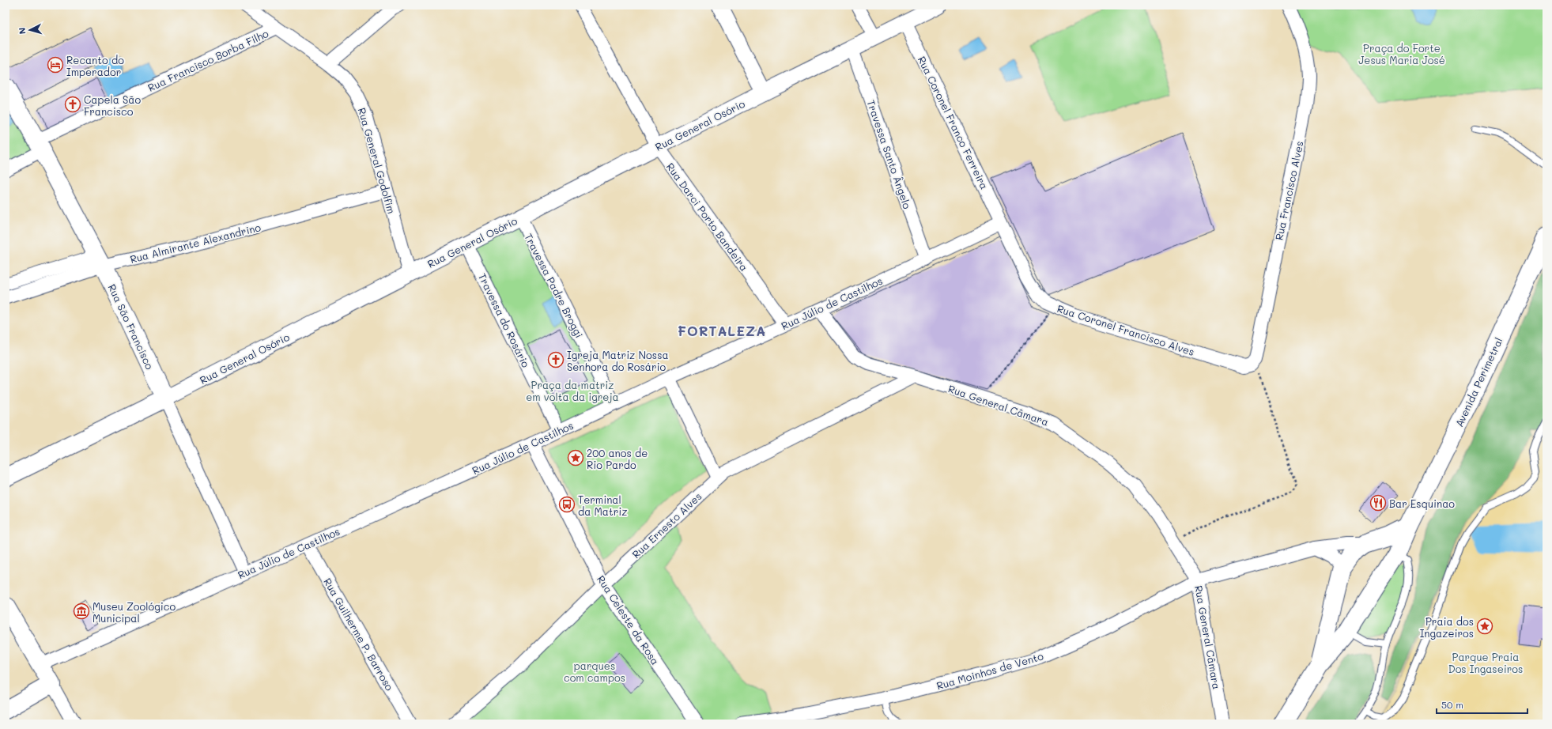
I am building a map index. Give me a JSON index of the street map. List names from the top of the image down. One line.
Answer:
{"streets":{"main road":["Rua General Osório","Rua São Francisco","Avenida Perimetral"],"street":["Rua Francisco Borba Filho","Rua Coronel Franco Ferreira","Travessa Santo Ângelo","Rua General Godolfim","Rua Francisco Alves","Rua Darci Porto Bandeira","Rua Almirante Alexandrino","Travessa Padre Broggi","Rua Júlio de Castilhos","Travessa do Rosário","Rua Coronel Francisco Alves","Rua General Câmara","Rua Ernesto Alves","Rua Celeste da Rosa","Rua Guilherme P. Barroso","Rua Moinhos de Vento"]},"crossings":[["Rua Francisco Borba Filho","Rua General Godolfim"],["Rua Francisco Borba Filho","Rua São Francisco"],["Rua Coronel Franco Ferreira","Rua General Osório"],["Rua Coronel Franco Ferreira","Rua Júlio de Castilhos"],["Rua Coronel Franco Ferreira","Rua Coronel Francisco Alves"],["Rua General Osório","Travessa Santo Ângelo"],["Rua General Osório","Rua General Godolfim"],["Rua General Osório","Rua Darci Porto Bandeira"],["Rua General Osório","Travessa Padre Broggi"],["Rua General Osório","Travessa do Rosário"],["Rua General Osório","Rua São Francisco"],["Travessa Santo Ângelo","Rua Júlio de Castilhos"],["Rua General Godolfim","Rua Almirante Alexandrino"],["Rua Francisco Alves","Rua Coronel Francisco Alves"],["Rua Darci Porto Bandeira","Rua Júlio de Castilhos"],["Rua Almirante Alexandrino","Rua São Francisco"],["Travessa Padre Broggi","Rua Júlio de Castilhos"],["Rua Júlio de Castilhos","Travessa do Rosário"],["Rua Júlio de Castilhos","Rua São Francisco"],["Rua Júlio de Castilhos","Rua Coronel Francisco Alves"],["Rua Júlio de Castilhos","Rua General Câmara"],["Rua Júlio de Castilhos","Rua Celeste da Rosa"],["Rua Júlio de Castilhos","Rua Guilherme P. Barroso"],["Avenida Perimetral","Rua Moinhos de Vento"],["Rua General Câmara","Rua Ernesto Alves"],["Rua General Câmara","Rua Moinhos de Vento"],["Rua Ernesto Alves","Rua Celeste da Rosa"]],"districts":["FORTALEZA"],"parks":["Praça do Forte Jesus Maria José","Praça da matriz em volta da igreja","Parque Praia Dos Ingaseiros","parques com campos"],"places":{"hotel":["Recanto do Imperador"],"church":["Capela São Francisco","Igreja Matriz Nossa Senhora do Rosário"],"place":["200 anos de Rio Pardo","Praia dos Ingazeiros"],"restaurant":["Bar Esquinao"],"bus stop":["Terminal da Matriz"],"museum":["Museu Zoológico Municipal"]},"scale_bar":"50 m","north":"left"}
